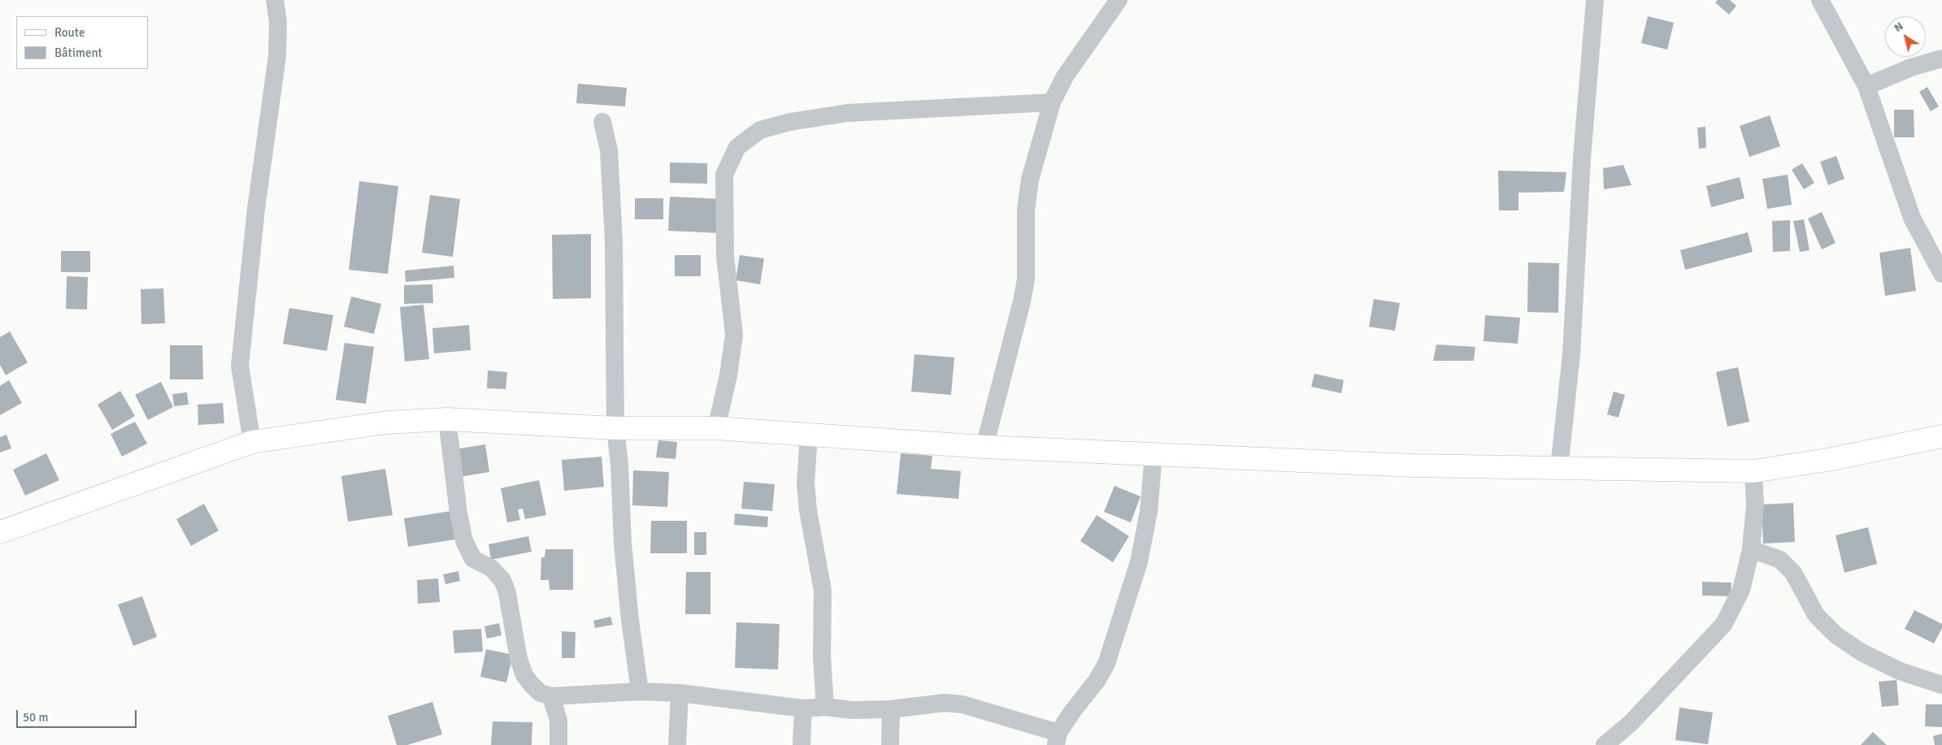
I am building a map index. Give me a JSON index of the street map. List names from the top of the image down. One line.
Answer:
{"legend":["Route","Bâtiment"],"scale_bar":"50 m","north":"top left"}
